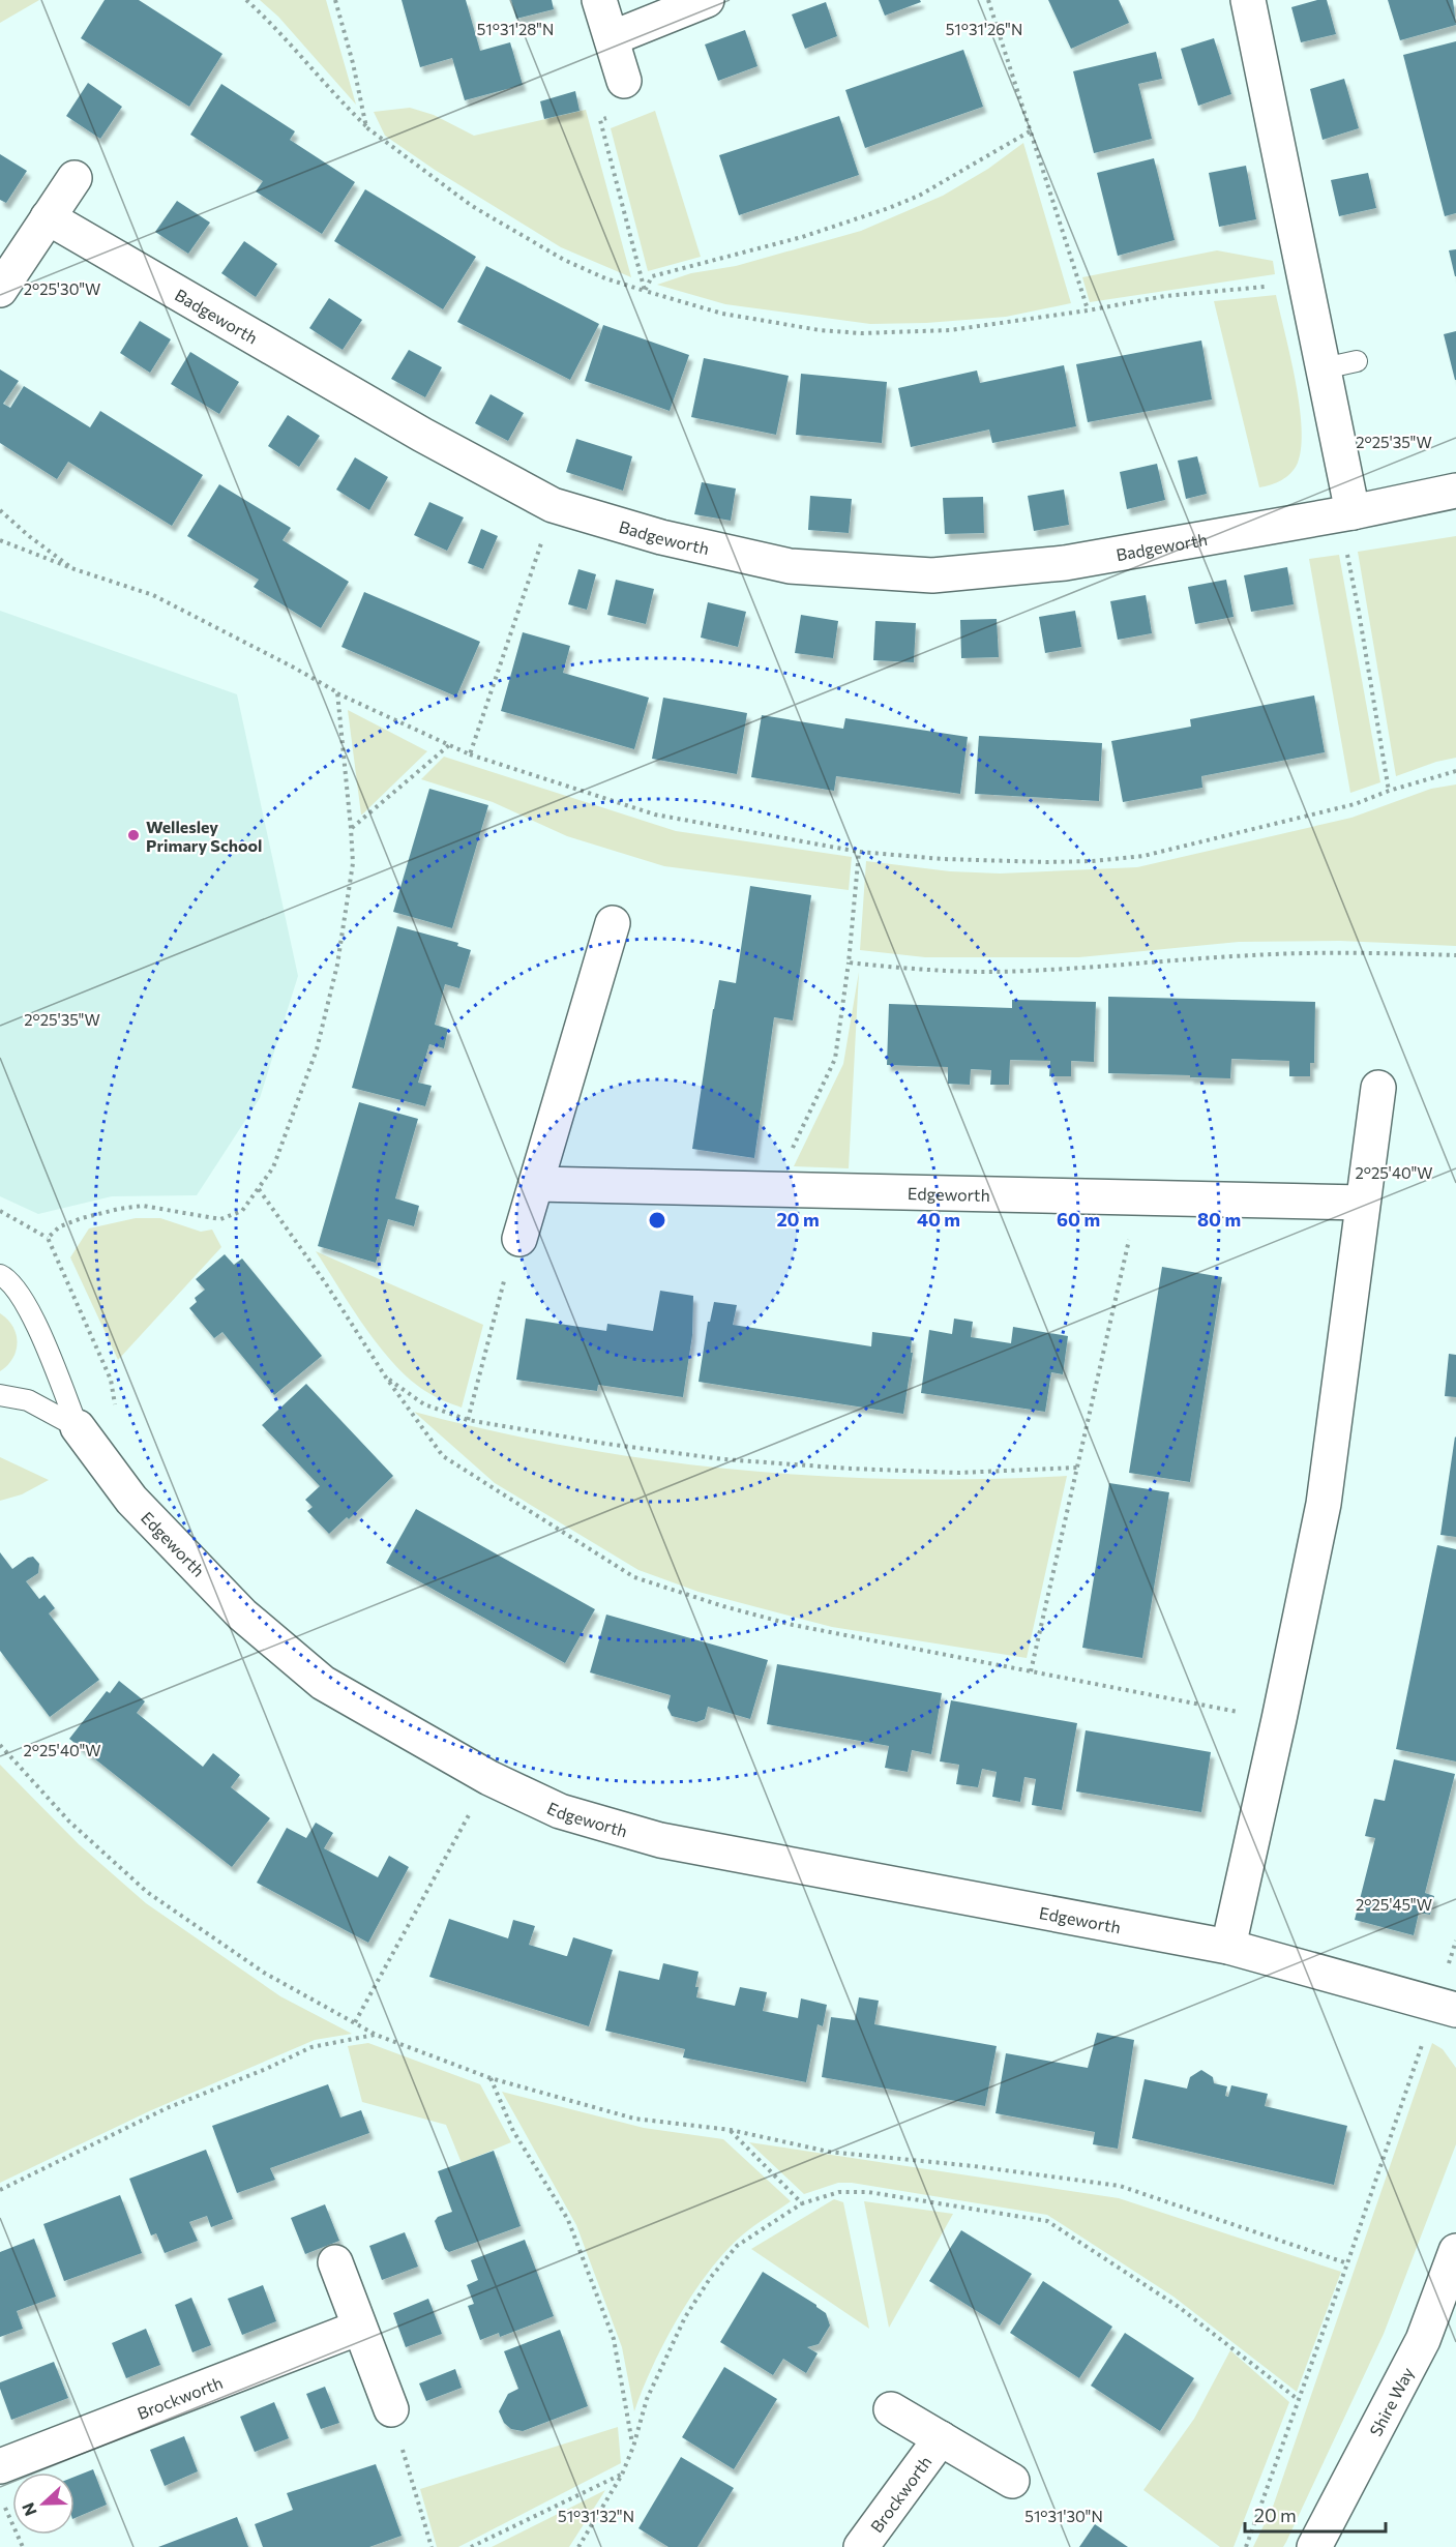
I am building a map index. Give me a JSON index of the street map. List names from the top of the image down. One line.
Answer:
{"streets":{"street":["Badgeworth","Edgeworth","Brockworth","Shire Way"]},"places":["Wellesley Primary School"],"scale_bar":"20 m","north":"left","coordinates":["51°31'28\"N","51°31'26\"N","2°25'30\"W","2°25'35\"W","2°25'40\"W","2°25'45\"W","51°31'32\"N","51°31'30\"N"],"rings":["20 m","40 m","60 m","80 m"]}
